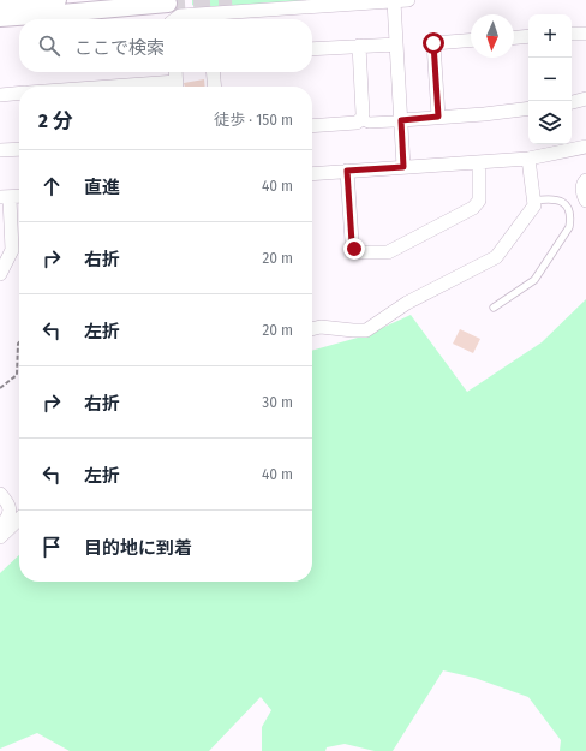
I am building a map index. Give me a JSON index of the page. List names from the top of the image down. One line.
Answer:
{"north":"bottom","page":{"map_buttons":["+","−"],"search":"ここで検索","heading":["2 分","徒歩 · 150 m"],"list":[["直進","40 m"],["右折","20 m"],["左折","20 m"],["右折","30 m"],["左折","40 m"],"目的地に到着"]}}
